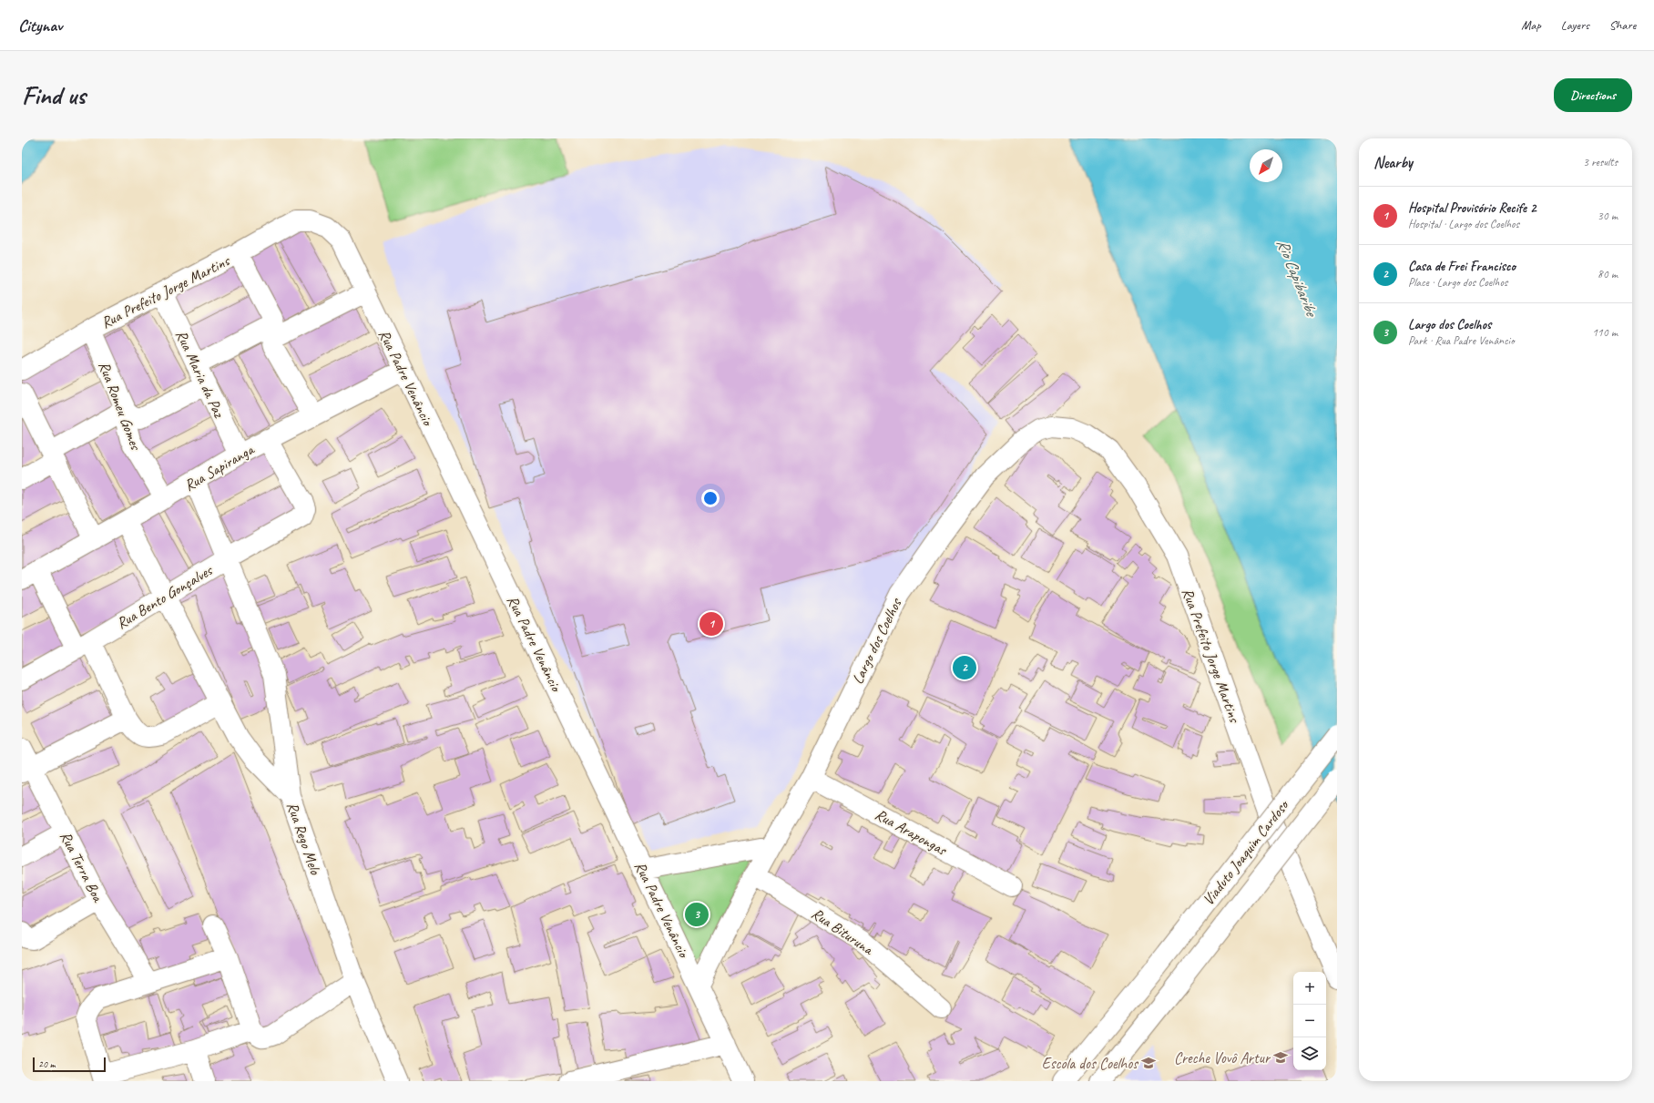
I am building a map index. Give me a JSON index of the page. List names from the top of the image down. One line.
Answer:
{"streets":{"street":["Rua Prefeito Jorge Martins","Rua Maria da Paz","Rua Padre Venâncio","Rua Romeu Gomes","Rua Sapiranga","Rua Bento Gonçalves","Largo dos Coelhos","Rua Arapongas","Rua Rego Melo","Viaduto Joaquim Cardoso","Rua Terra Boa","Rua Bituruna"]},"crossings":[["Rua Prefeito Jorge Martins","Rua Maria da Paz"],["Rua Prefeito Jorge Martins","Rua Padre Venâncio"],["Rua Prefeito Jorge Martins","Rua Romeu Gomes"],["Rua Prefeito Jorge Martins","Largo dos Coelhos"],["Rua Maria da Paz","Rua Sapiranga"],["Rua Padre Venâncio","Rua Sapiranga"],["Rua Padre Venâncio","Largo dos Coelhos"],["Rua Romeu Gomes","Rua Sapiranga"],["Rua Sapiranga","Rua Bento Gonçalves"],["Rua Sapiranga","Rua Rego Melo"],["Rua Bento Gonçalves","Rua Rego Melo"],["Largo dos Coelhos","Rua Arapongas"],["Largo dos Coelhos","Rua Bituruna"]],"water":["Rio Capibaribe"],"places":{"school or university":["Creche Vovô Artur","Escola dos Coelhos"]},"scale_bar":"20 m","north":"bottom left","page":{"header":"Citynav","nav":["Map","Layers","Share"],"buttons":"Directions","title":"Find us","heading":["Nearby","3 results"],"list":[{"mark":"1","name":"Hospital Provisório Recife 2","note":"Hospital · Largo dos Coelhos","value":"30 m"},{"mark":"2","name":"Casa de Frei Francisco","note":"Place · Largo dos Coelhos","value":"80 m"},{"mark":"3","name":"Largo dos Coelhos","note":"Park · Rua Padre Venâncio","value":"110 m"}],"pins":["1","2","3"],"map_buttons":["+","−"],"scale":"20 m"}}
